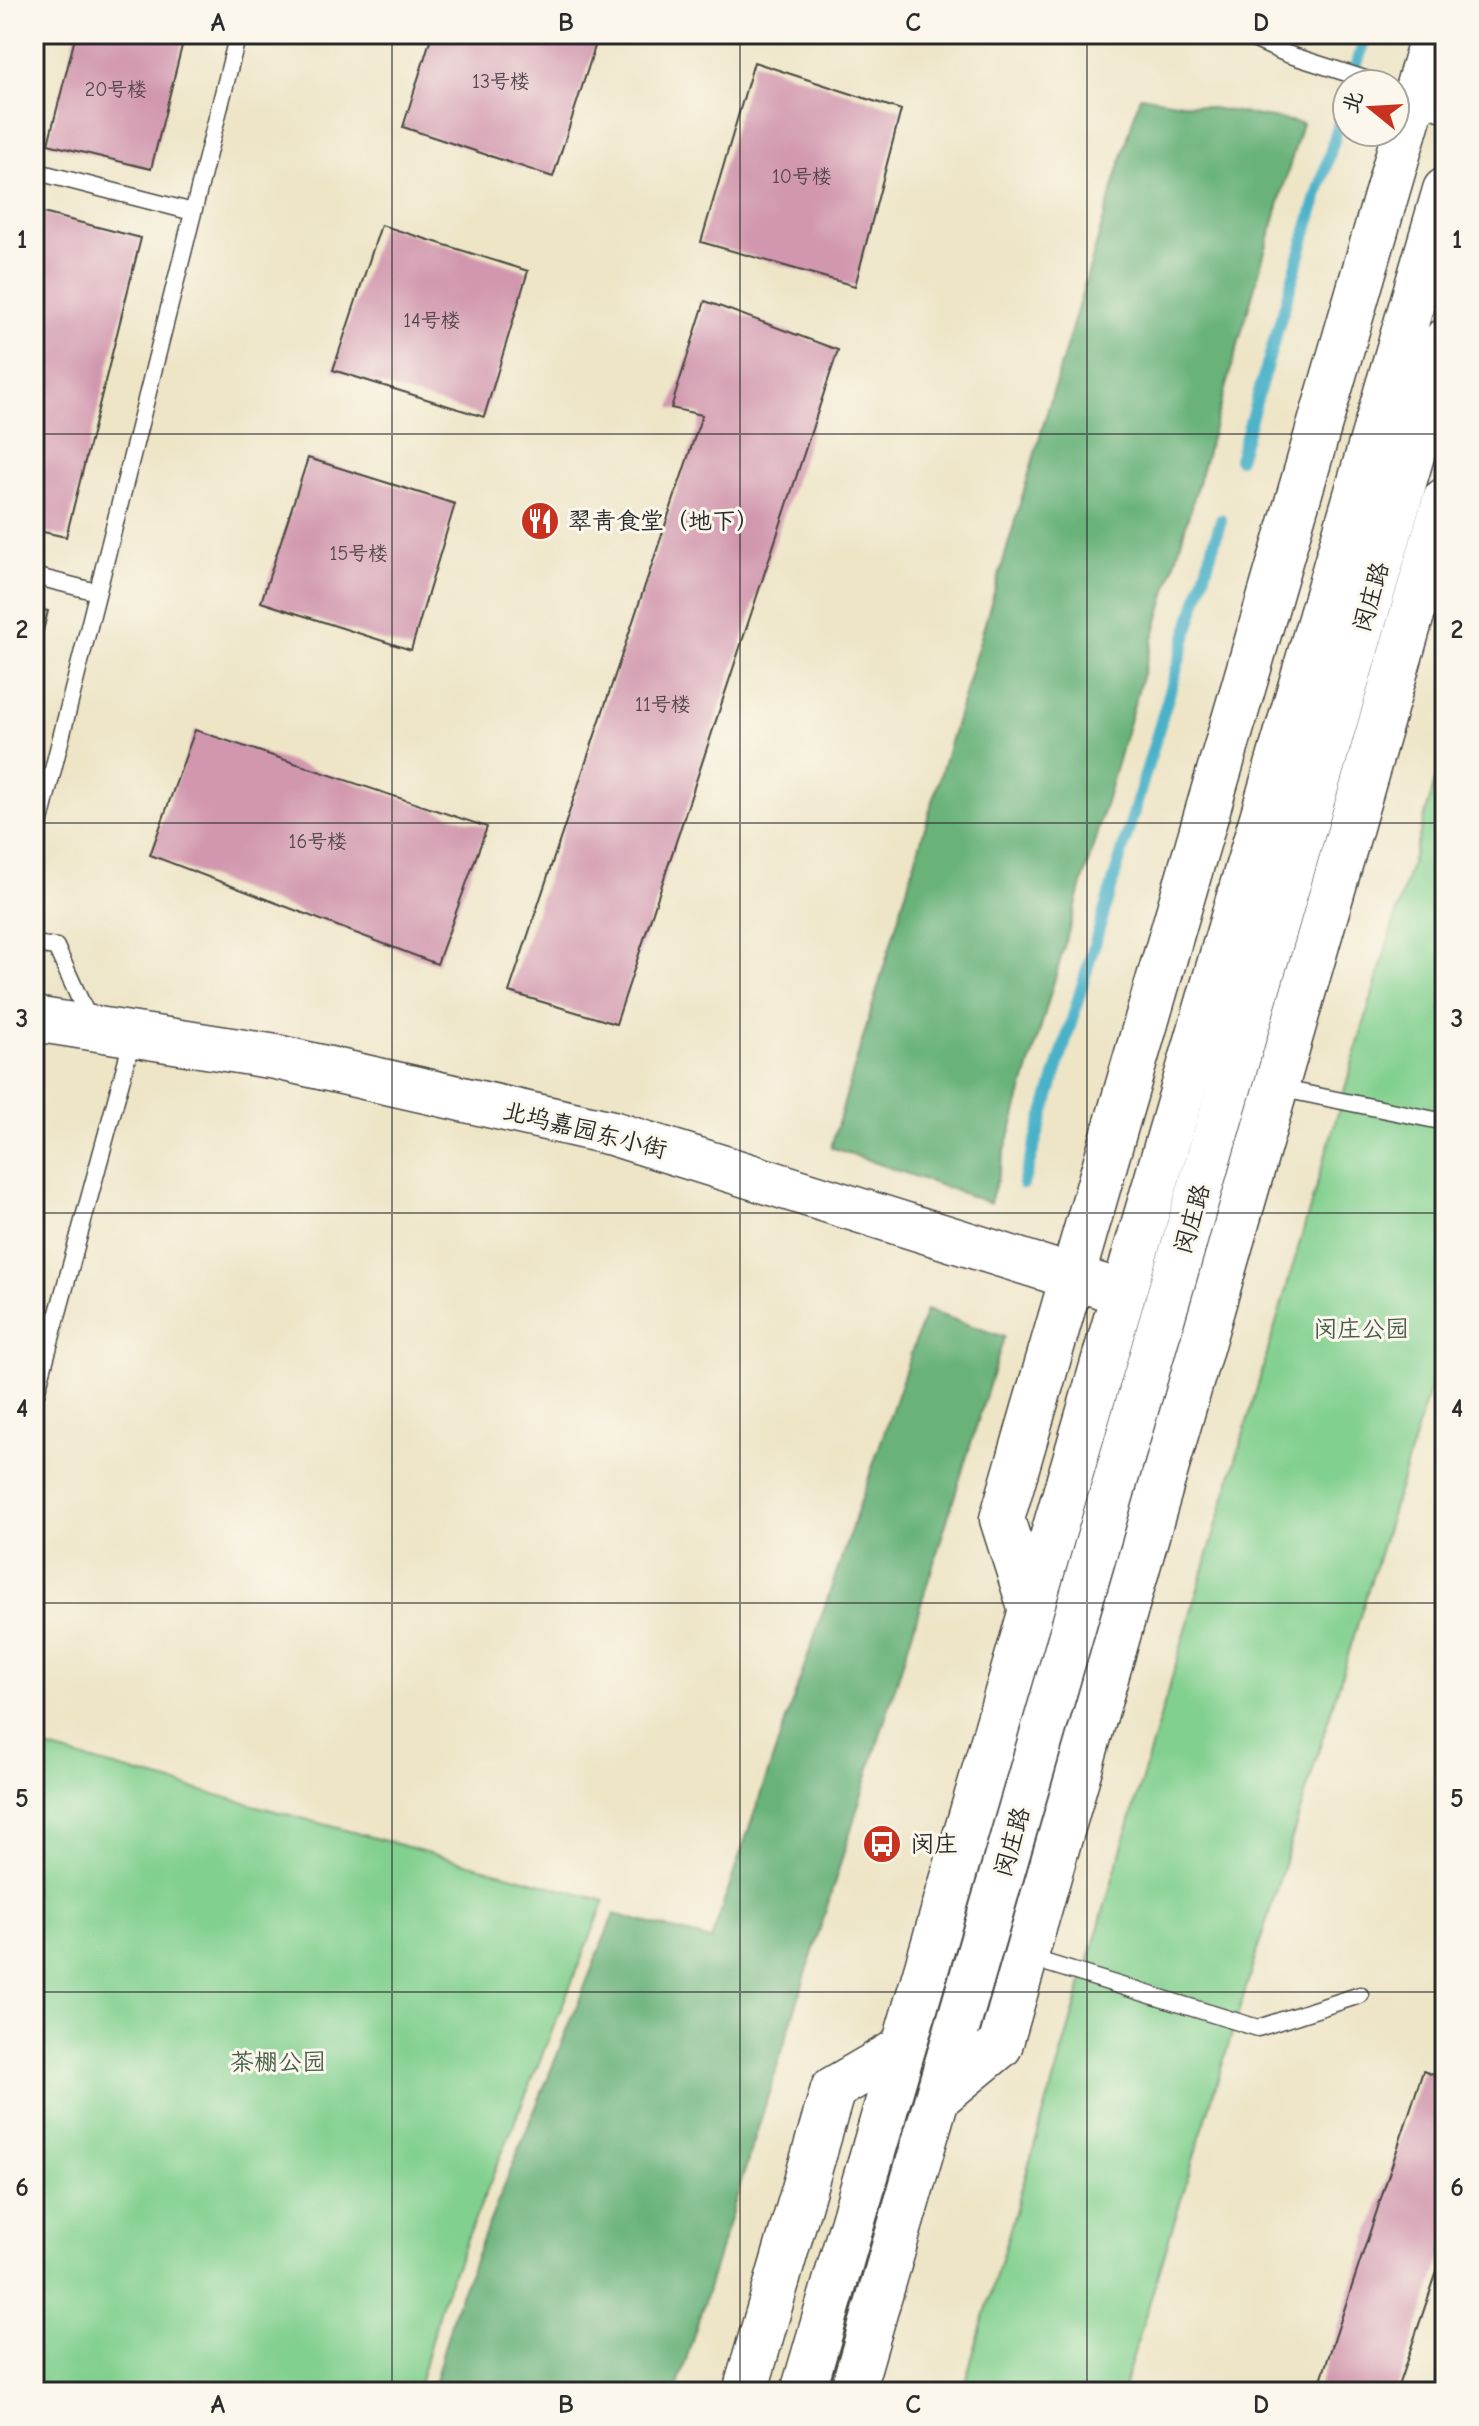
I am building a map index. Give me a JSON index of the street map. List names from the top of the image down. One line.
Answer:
{"streets":{"street":["闵庄路","北坞嘉园东小街"]},"crossings":[["闵庄路","北坞嘉园东小街"]],"parks":["闵庄公园","茶棚公园"],"places":{"restaurant":["翠青食堂（地下）"],"bus stop":["闵庄"]},"house_numbers":["13号楼","20号楼","10号楼","14号楼","15号楼","11号楼","16号楼"],"north":"left","grid":{"columns":["A","B","C","D"],"rows":["1","2","3","4","5","6"]}}
